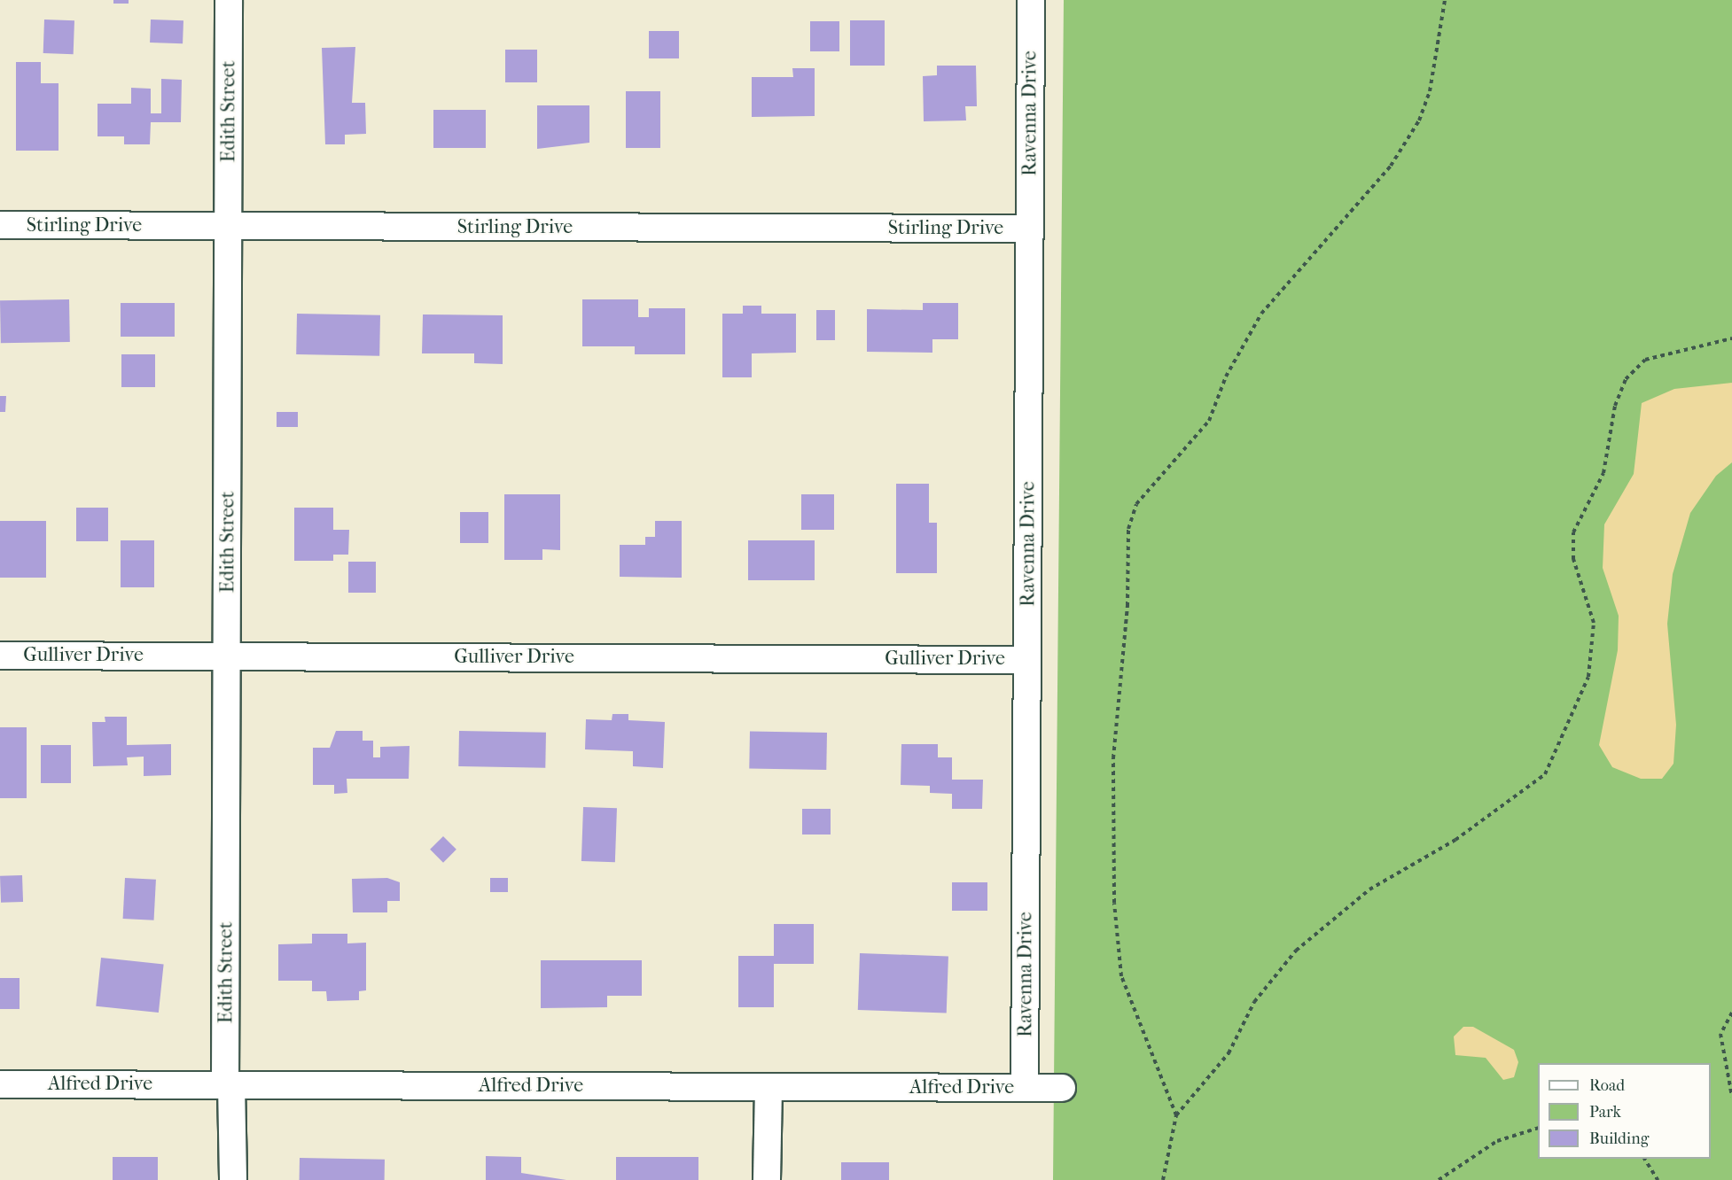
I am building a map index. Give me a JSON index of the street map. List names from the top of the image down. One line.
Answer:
{"streets":{"street":["Edith Street","Ravenna Drive","Stirling Drive","Gulliver Drive","Alfred Drive"]},"crossings":[["Edith Street","Stirling Drive"],["Edith Street","Gulliver Drive"],["Edith Street","Alfred Drive"],["Ravenna Drive","Stirling Drive"],["Ravenna Drive","Gulliver Drive"],["Ravenna Drive","Alfred Drive"]],"legend":["Road","Park","Building"]}
